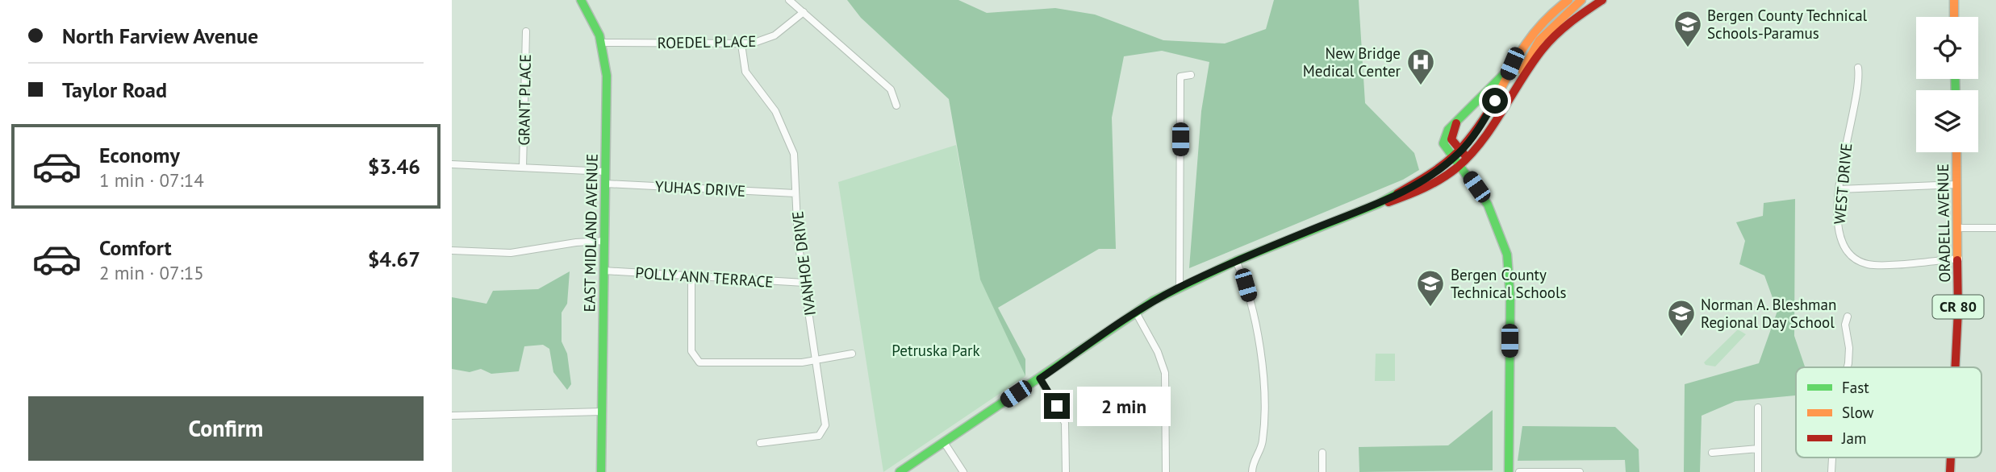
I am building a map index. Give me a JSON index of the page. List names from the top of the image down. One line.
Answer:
{"streets":{"street":["ROEDEL PLACE","GRANT PLACE","WEST DRIVE","YUHAS DRIVE","ORADELL AVENUE","EAST MIDLAND AVENUE","IVANHOE DRIVE","POLLY ANN TERRACE","CR 80"]},"crossings":[["ROEDEL PLACE","EAST MIDLAND AVENUE"],["ROEDEL PLACE","IVANHOE DRIVE"],["WEST DRIVE","ORADELL AVENUE"],["YUHAS DRIVE","EAST MIDLAND AVENUE"],["YUHAS DRIVE","IVANHOE DRIVE"],["EAST MIDLAND AVENUE","POLLY ANN TERRACE"],["IVANHOE DRIVE","POLLY ANN TERRACE"]],"parks":["Petruska Park"],"places":{"school or university":["Bergen County Technical Schools-Paramus","Bergen County Technical Schools","Norman A. Bleshman Regional Day School"],"hospital":["New Bridge Medical Center"]},"legend":["Fast","Slow","Jam"],"page":{"banner":["North Farview Avenue","Taylor Road"],"list":[{"name":"Economy","note":"1 min · 07:14","value":"$3.46"},{"name":"Comfort","note":"2 min · 07:15","value":"$4.67"}],"buttons":"Confirm","bubble":"2 min"}}
